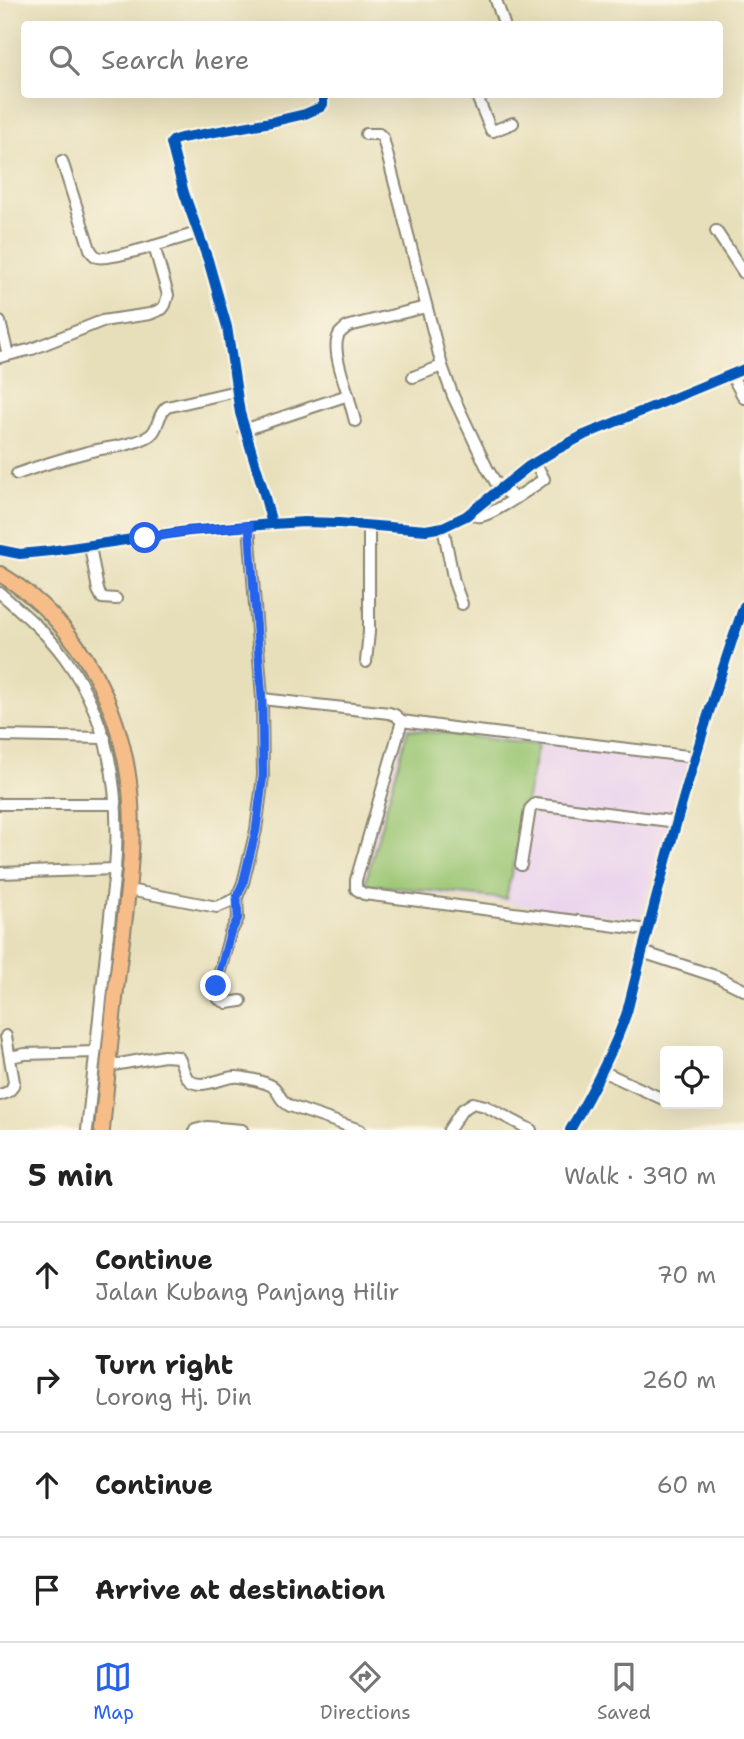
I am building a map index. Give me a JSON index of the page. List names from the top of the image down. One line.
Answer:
{"page":{"search":"Search here","heading":["5 min","Walk · 390 m"],"list":[["Continue","Jalan Kubang Panjang Hilir","70 m"],["Turn right","Lorong Hj. Din","260 m"],["Continue","60 m"],"Arrive at destination"],"nav":["Map","Directions","Saved"]}}
